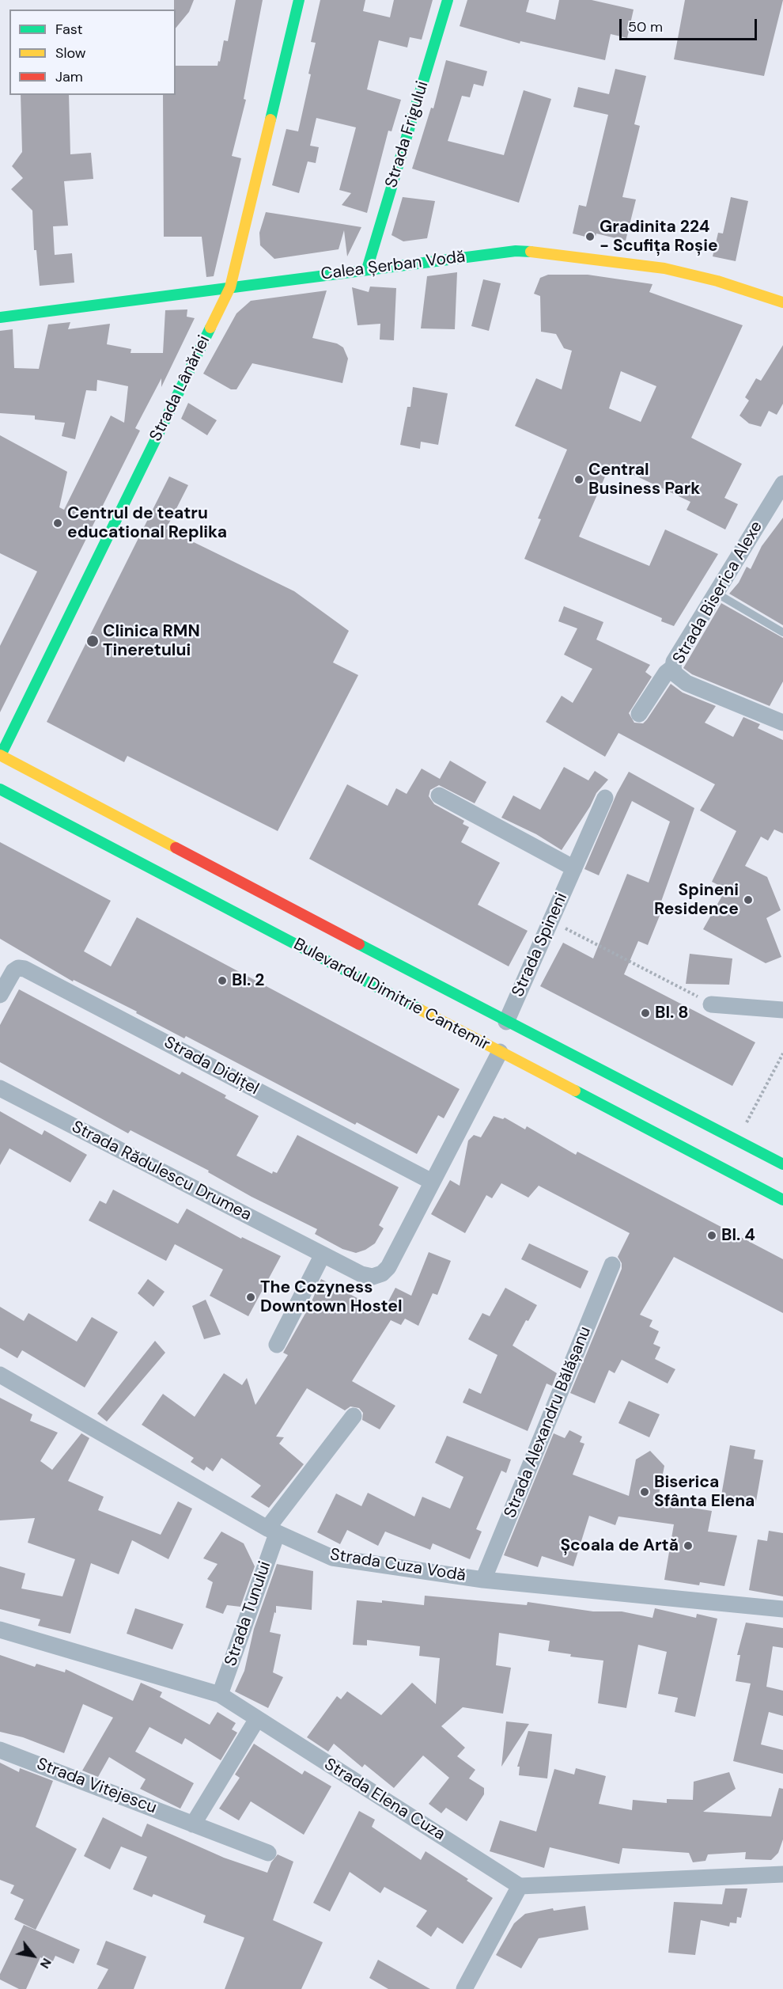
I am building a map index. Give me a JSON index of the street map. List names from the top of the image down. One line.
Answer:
{"streets":{"street":["Strada Frigului","Calea Șerban Vodă","Strada Lânăriei","Strada Biserica Alexe","Strada Spineni","Bulevardul Dimitrie Cantemir","Strada Didițel","Strada Rădulescu Drumea","Strada Alexandru Bălășanu","Strada Cuza Vodă","Strada Tunului","Strada Vitejescu","Strada Elena Cuza"]},"crossings":[["Strada Frigului","Calea Șerban Vodă"],["Calea Șerban Vodă","Strada Lânăriei"],["Strada Lânăriei","Bulevardul Dimitrie Cantemir"],["Strada Spineni","Bulevardul Dimitrie Cantemir"],["Bulevardul Dimitrie Cantemir","Strada Rădulescu Drumea"],["Strada Didițel","Strada Rădulescu Drumea"],["Strada Alexandru Bălășanu","Strada Cuza Vodă"],["Strada Cuza Vodă","Strada Tunului"],["Strada Tunului","Strada Elena Cuza"]],"places":["Gradinita 224 - Scufița Roșie","Central Business Park","Centrul de teatru educational Replika","Clinica RMN Tineretului","Spineni Residence","Bl. 2","Bl. 8","Bl. 4","The Cozyness Downtown Hostel","Biserica Sfânta Elena","Școala de Artă"],"legend":["Fast","Slow","Jam"],"scale_bar":"50 m","north":"bottom right"}
